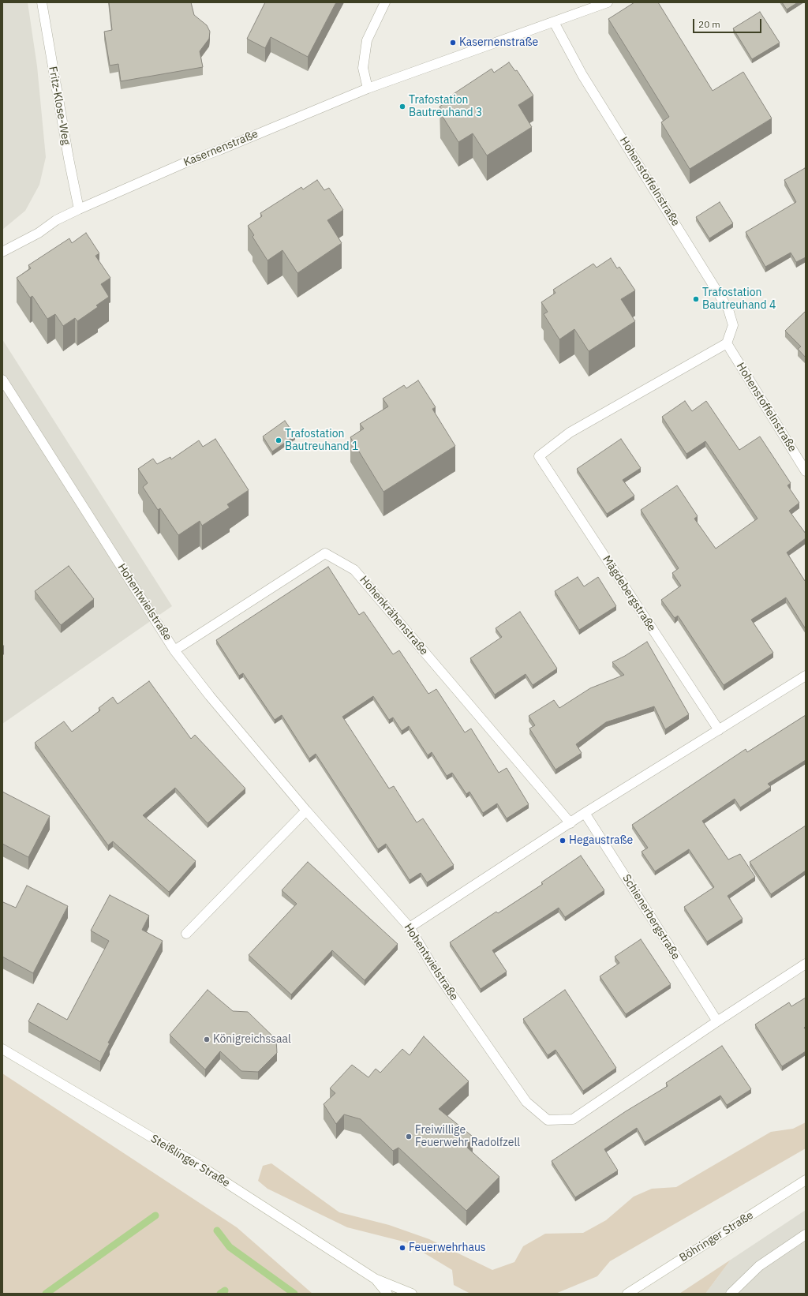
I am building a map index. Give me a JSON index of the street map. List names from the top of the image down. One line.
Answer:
{"streets":{"street":["Fritz-Klose-Weg","Kasernenstraße","Hohenstoffelnstraße","Mägdebergstraße","Hohentwielstraße","Hohenkrähenstraße","Schienerbergstraße","Steißlinger Straße","Böhringer Straße"]},"crossings":[["Fritz-Klose-Weg","Kasernenstraße"],["Kasernenstraße","Hohenstoffelnstraße"],["Hohenstoffelnstraße","Mägdebergstraße"],["Hohentwielstraße","Hohenkrähenstraße"],["Hohentwielstraße","Schienerbergstraße"]],"places":["Kasernenstraße","Trafostation Bautreuhand 3","Trafostation Bautreuhand 4","Trafostation Bautreuhand 1","Hegaustraße","Königreichssaal","Freiwillige Feuerwehr Radolfzell","Feuerwehrhaus"],"scale_bar":"20 m"}
